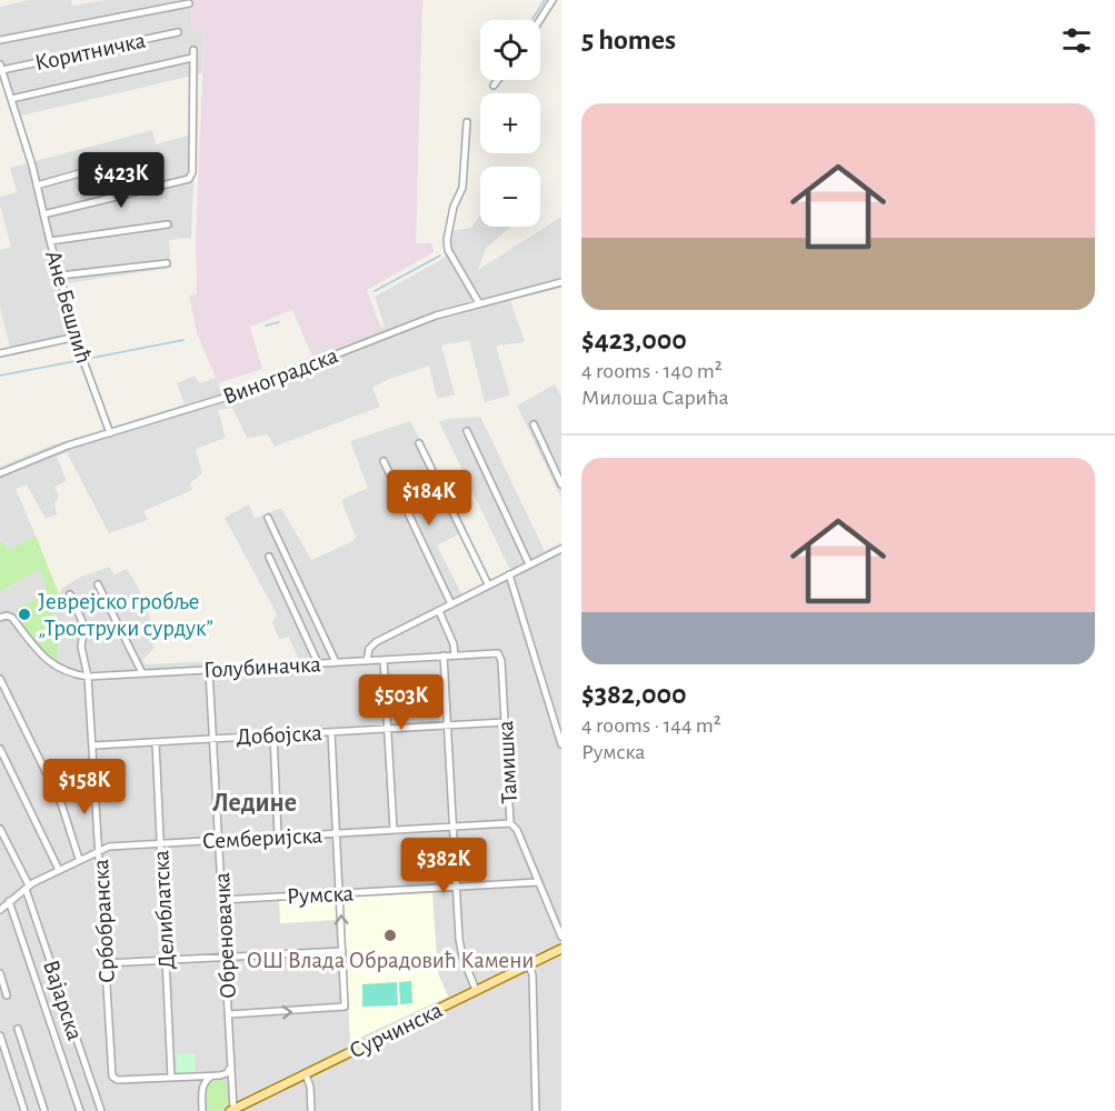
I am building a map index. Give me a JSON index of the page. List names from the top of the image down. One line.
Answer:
{"streets":{"main road":["Сурчинска"],"street":["Коритничка","Ане Бешлић","Виноградска","Голубиначка","Добојска","Тамишка","Семберијска","Румска","Делиблатска","Србобранска","Обреновачка","Вајарска"]},"crossings":[["Коритничка","Ане Бешлић"],["Ане Бешлић","Виноградска"],["Голубиначка","Тамишка"],["Голубиначка","Србобранска"],["Голубиначка","Обреновачка"],["Добојска","Тамишка"],["Добојска","Делиблатска"],["Добојска","Србобранска"],["Добојска","Обреновачка"],["Тамишка","Семберијска"],["Тамишка","Румска"],["Семберијска","Делиблатска"],["Семберијска","Србобранска"],["Семберијска","Обреновачка"],["Семберијска","Вајарска"],["Румска","Обреновачка"],["Делиблатска","Србобранска"],["Обреновачка","Сурчинска"]],"districts":["Ледине"],"places":["Јеврејско гробље „Троструки сурдук”","ОШ Влада Обрадовић Камени"],"page":{"heading":"5 homes","map_buttons":["+","−"],"list":[{"name":"$423,000","note":"4 rooms · 140 m² · Милоша Сарића"},{"name":"$382,000","note":"4 rooms · 144 m² · Румска"}],"price":["$423K","$184K","$503K","$158K","$382K"]}}
